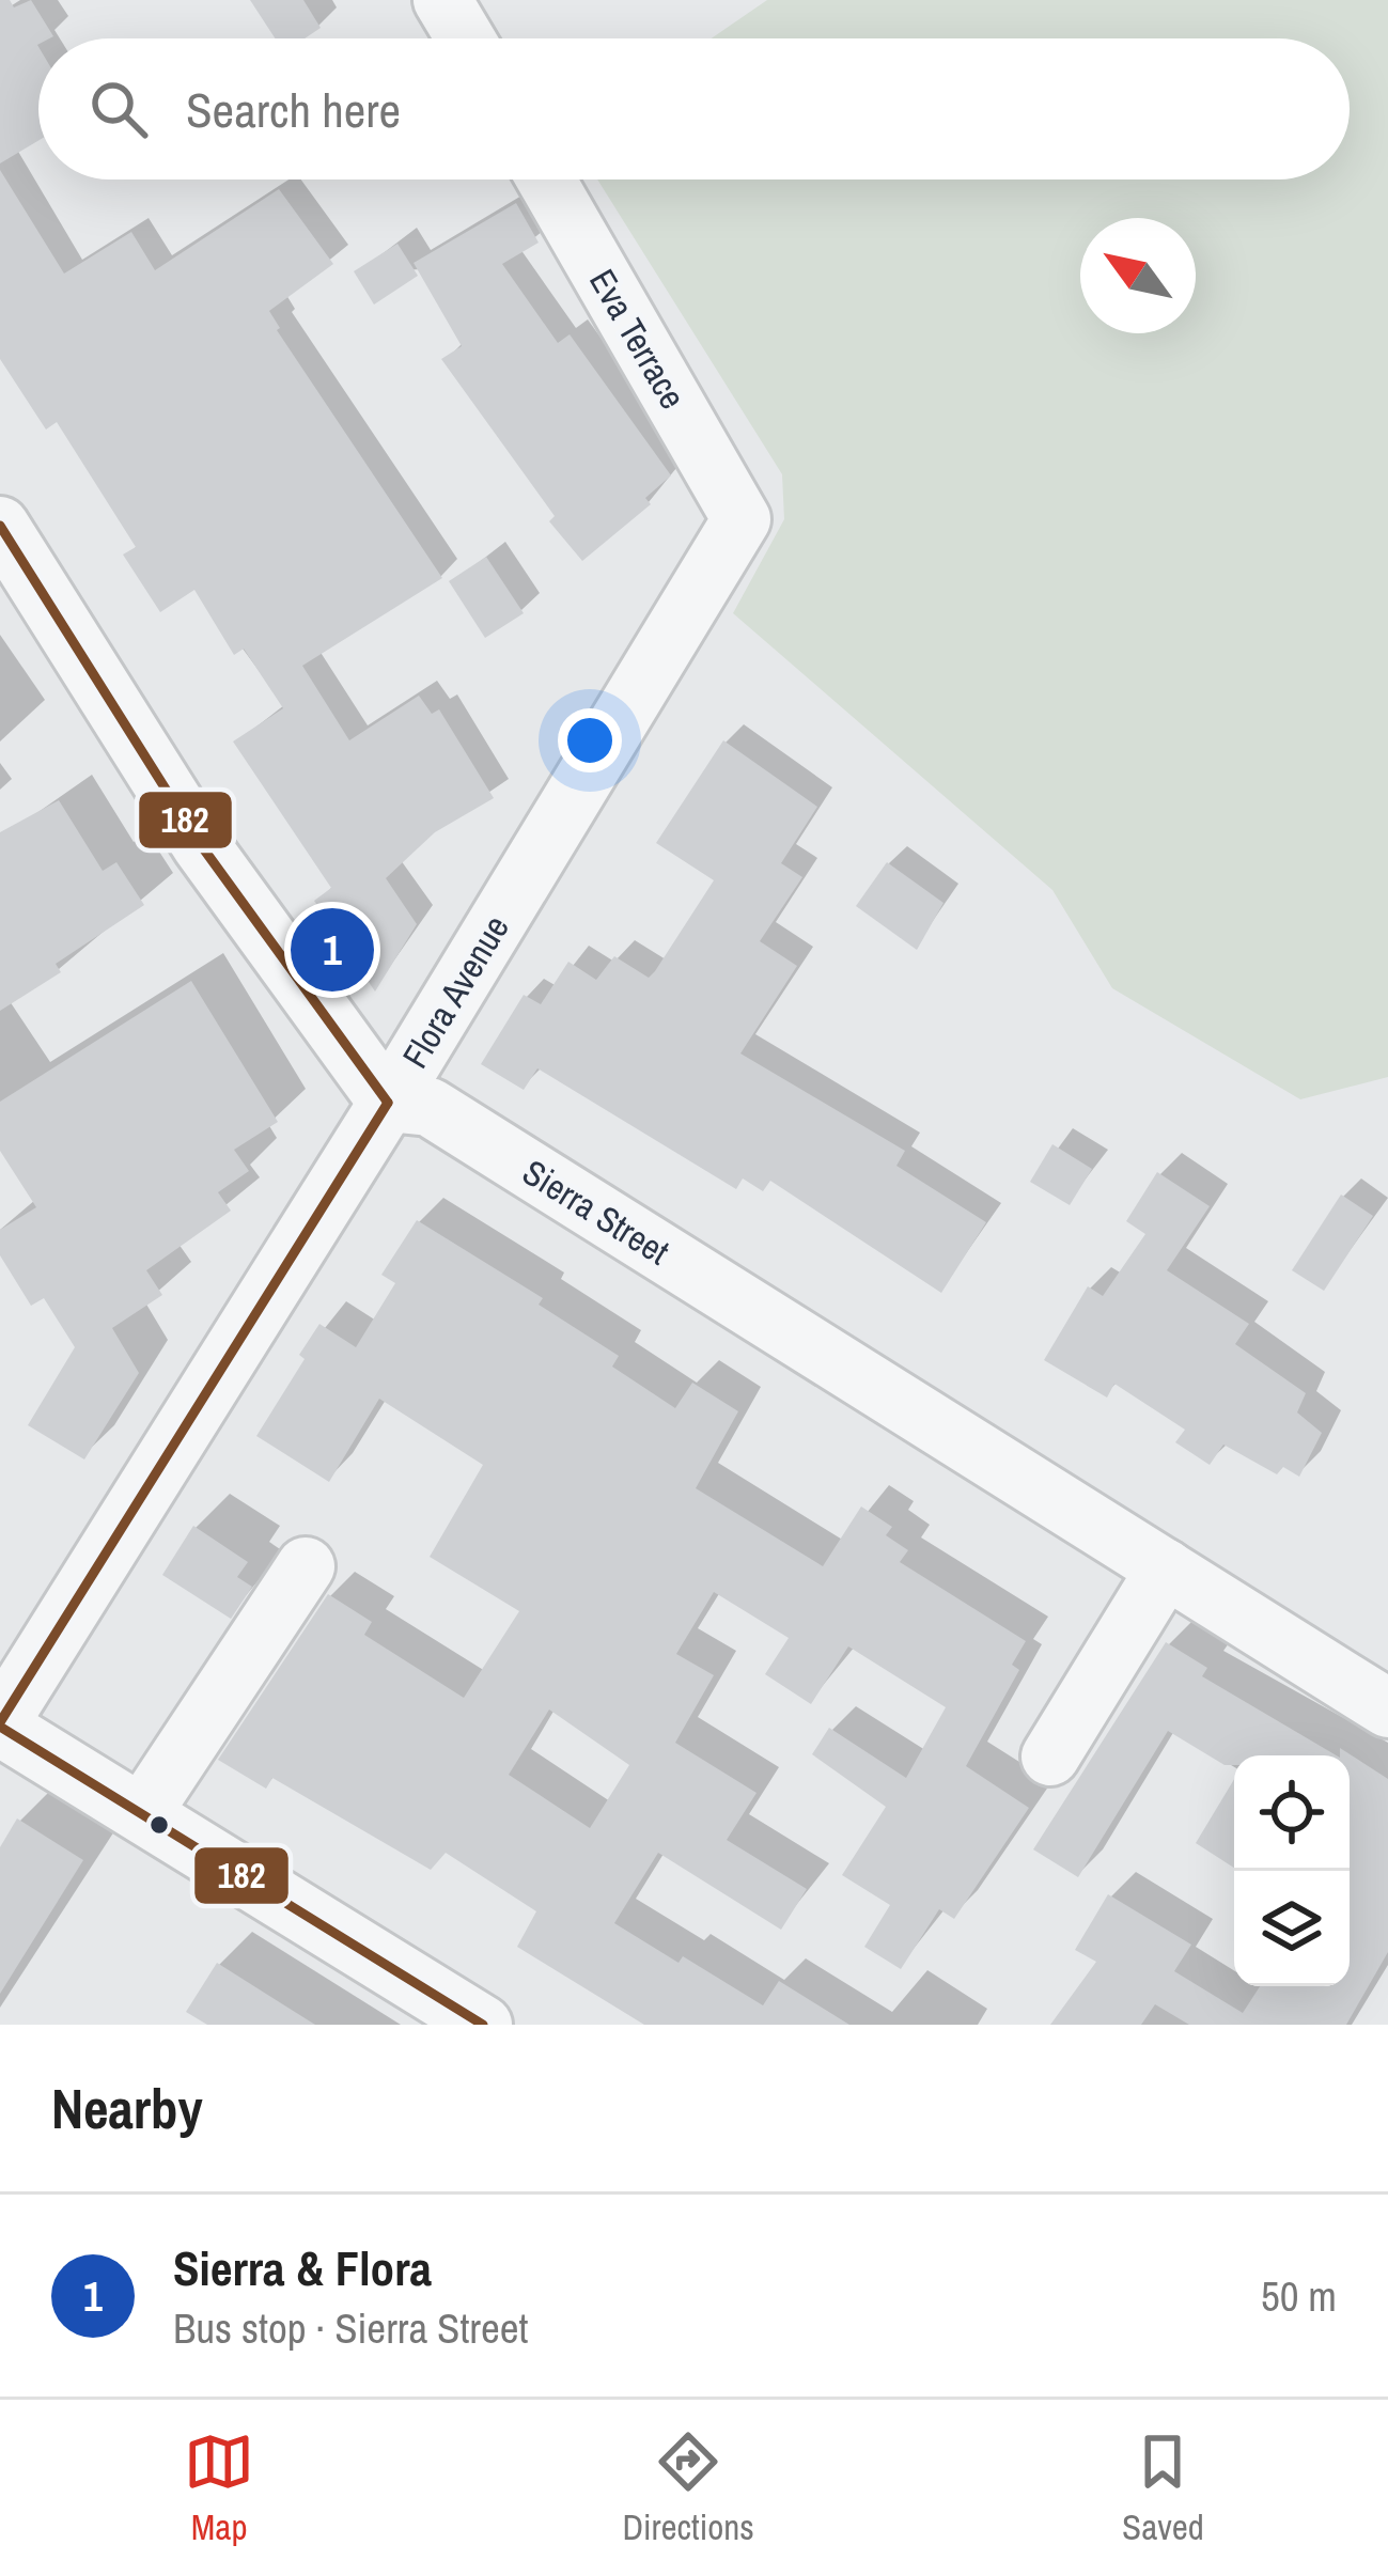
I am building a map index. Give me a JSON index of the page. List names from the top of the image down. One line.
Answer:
{"streets":{"street":["Eva Terrace","Flora Avenue","Sierra Street"]},"crossings":[["Eva Terrace","Flora Avenue"],["Flora Avenue","Sierra Street"]],"lines":["transit line 182"],"north":"top left","page":{"search":"Search here","pins":"1","heading":"Nearby","list":[{"mark":"1","name":"Sierra & Flora","note":"Bus stop · Sierra Street","value":"50 m"}],"nav":["Map","Directions","Saved"]}}
